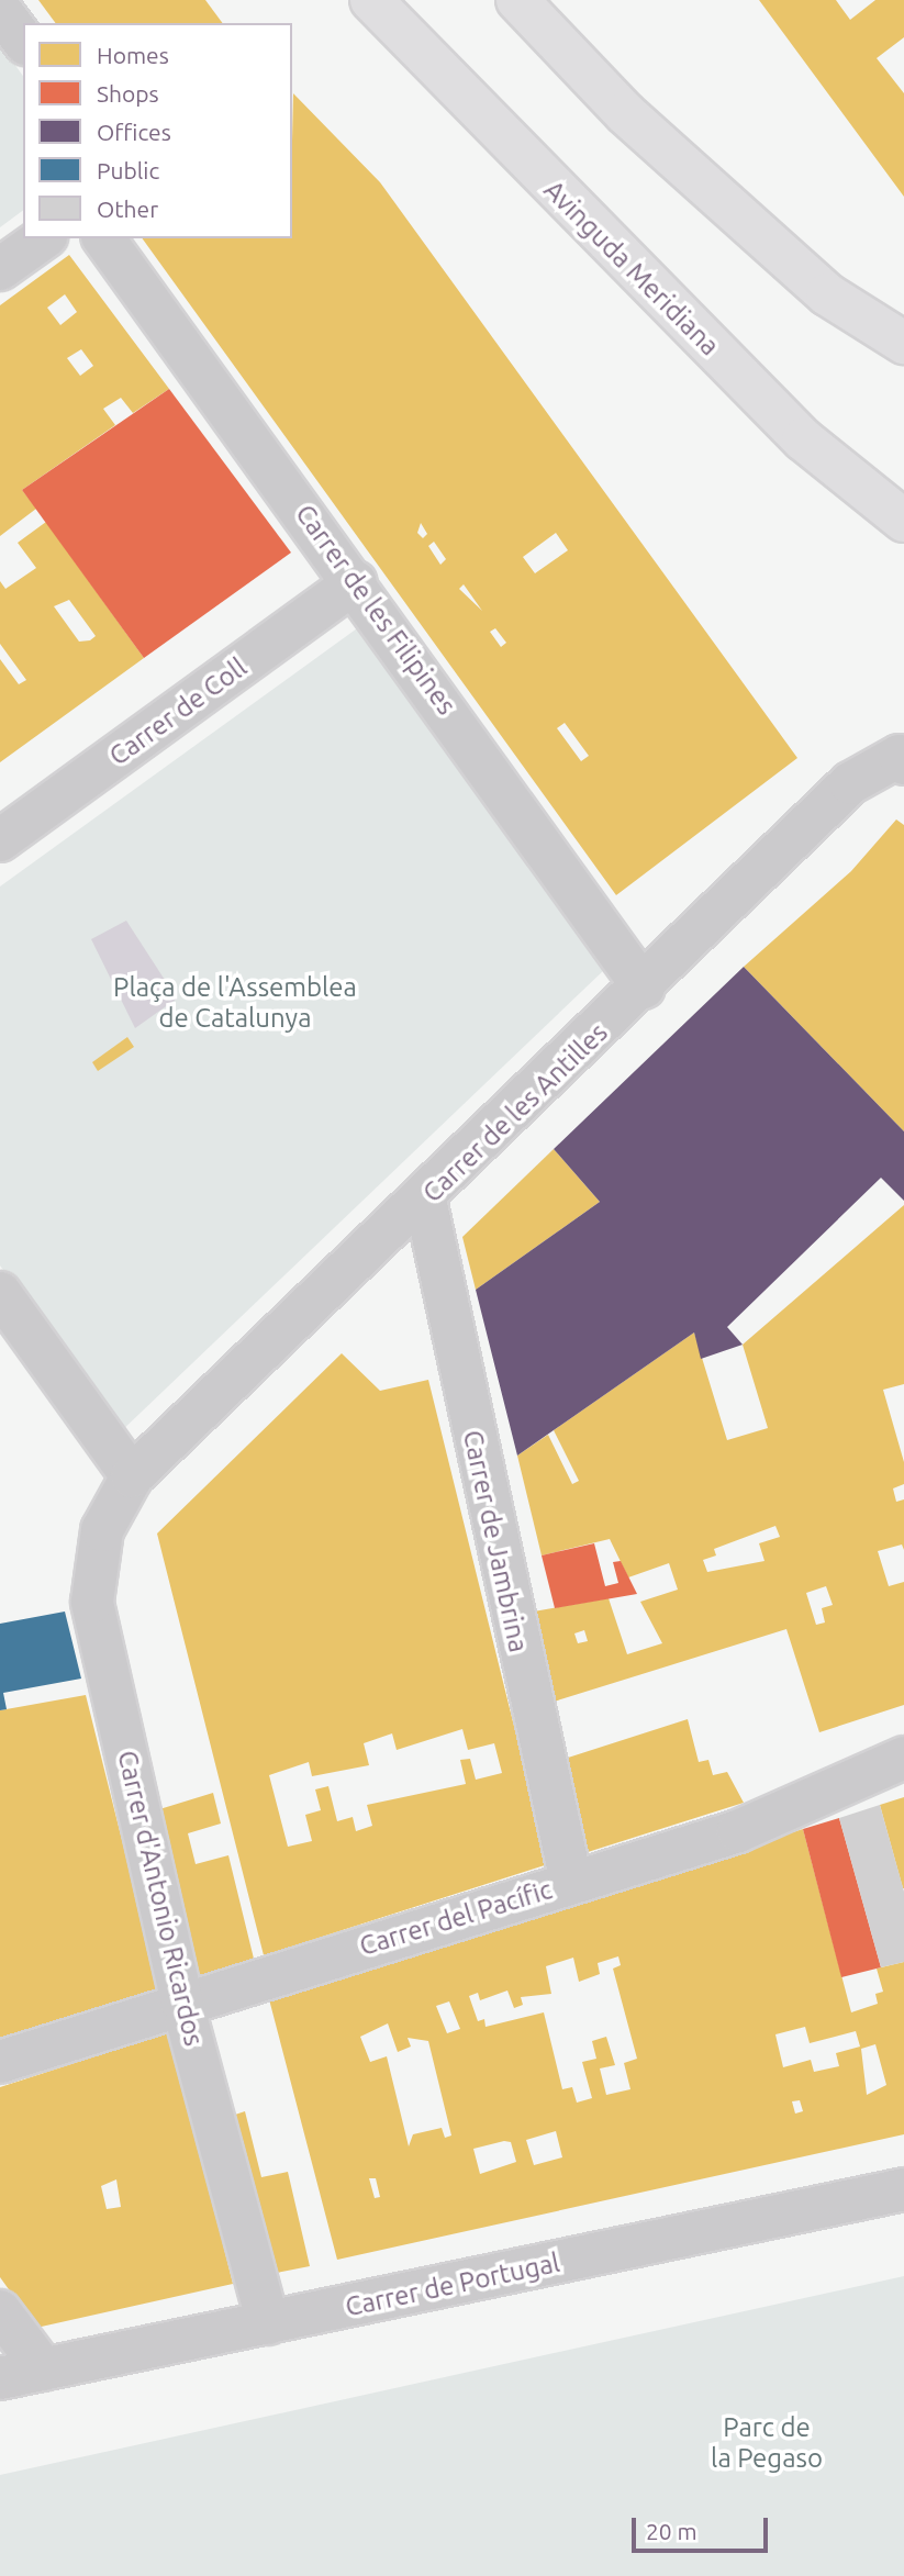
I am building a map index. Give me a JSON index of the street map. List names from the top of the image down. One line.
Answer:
{"streets":{"main road":["Avinguda Meridiana"],"street":["Carrer de les Filipines","Carrer de Coll","Carrer de les Antilles","Carrer de Jambrina","Carrer d'Antonio Ricardos","Carrer del Pacífic","Carrer de Portugal"]},"crossings":[["Carrer de les Filipines","Carrer de Coll"],["Carrer de les Filipines","Carrer de les Antilles"],["Carrer de les Antilles","Carrer de Jambrina"],["Carrer de les Antilles","Carrer d'Antonio Ricardos"],["Carrer de Jambrina","Carrer del Pacífic"],["Carrer d'Antonio Ricardos","Carrer del Pacífic"],["Carrer d'Antonio Ricardos","Carrer de Portugal"]],"parks":["Plaça de l'Assemblea de Catalunya","Parc de la Pegaso"],"legend":["Homes","Shops","Offices","Public","Other"],"scale_bar":"20 m"}
